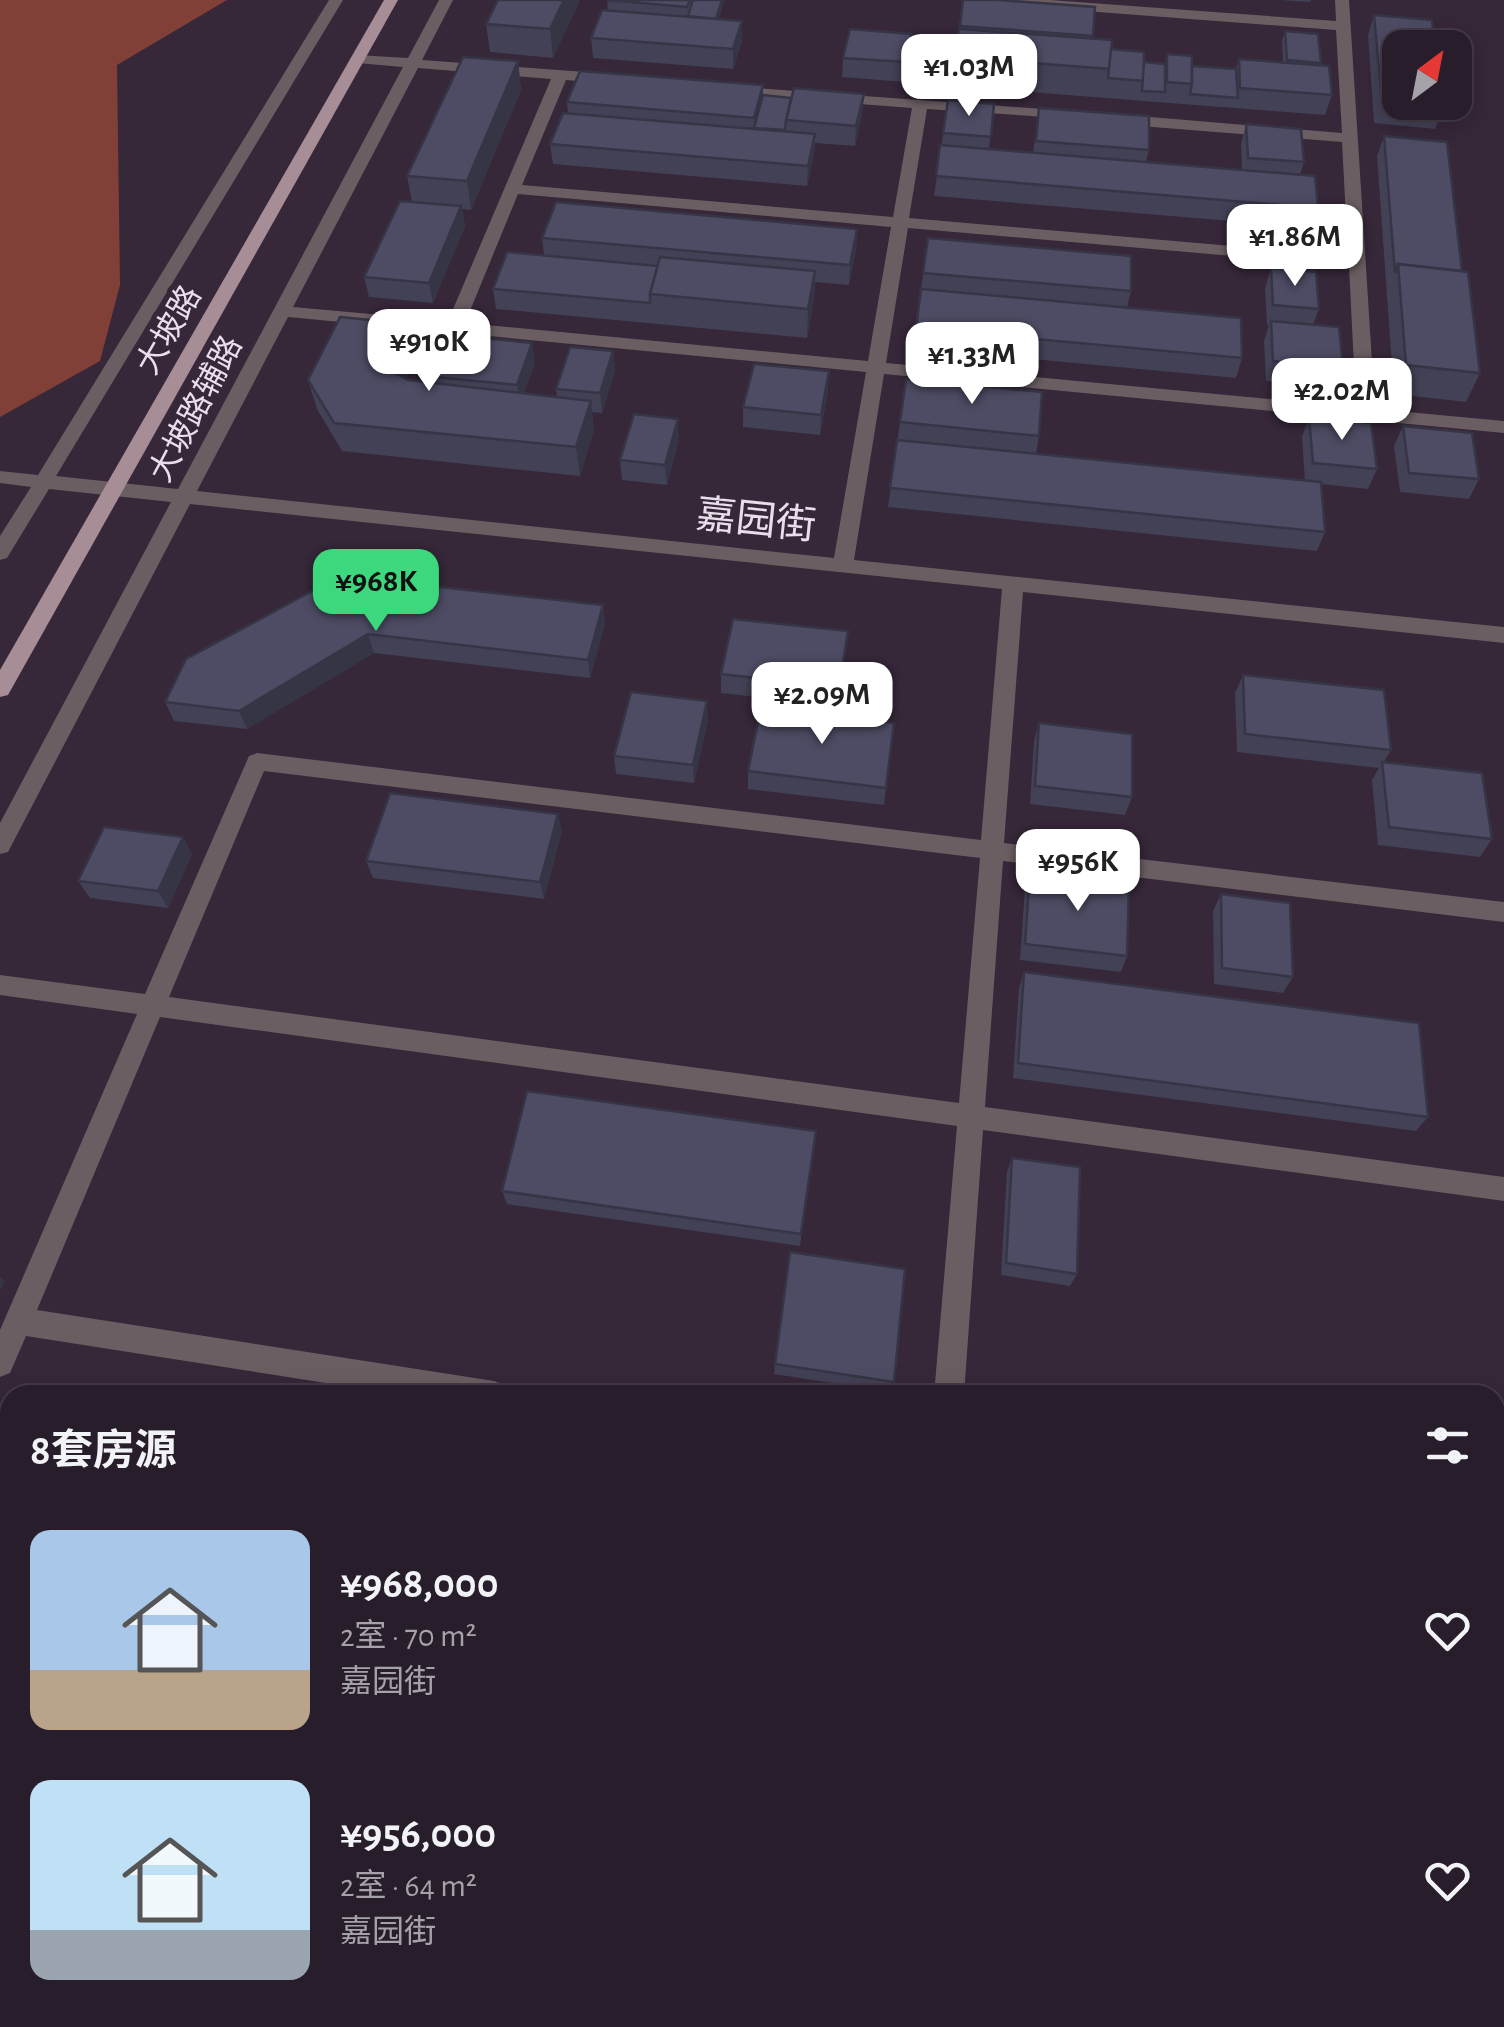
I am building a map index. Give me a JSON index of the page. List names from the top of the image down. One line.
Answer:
{"streets":{"main road":["大坡路"],"street":["大坡路辅路","嘉园街"]},"crossings":[["大坡路","嘉园街"],["大坡路辅路","嘉园街"]],"north":"top right","page":{"price":["¥1.03M","¥1.86M","¥910K","¥1.33M","¥2.02M","¥968K","¥2.09M","¥956K"],"heading":"8套房源","list":[{"name":"¥968,000","note":"2室 · 70 m² · 嘉园街"},{"name":"¥956,000","note":"2室 · 64 m² · 嘉园街"}]}}
